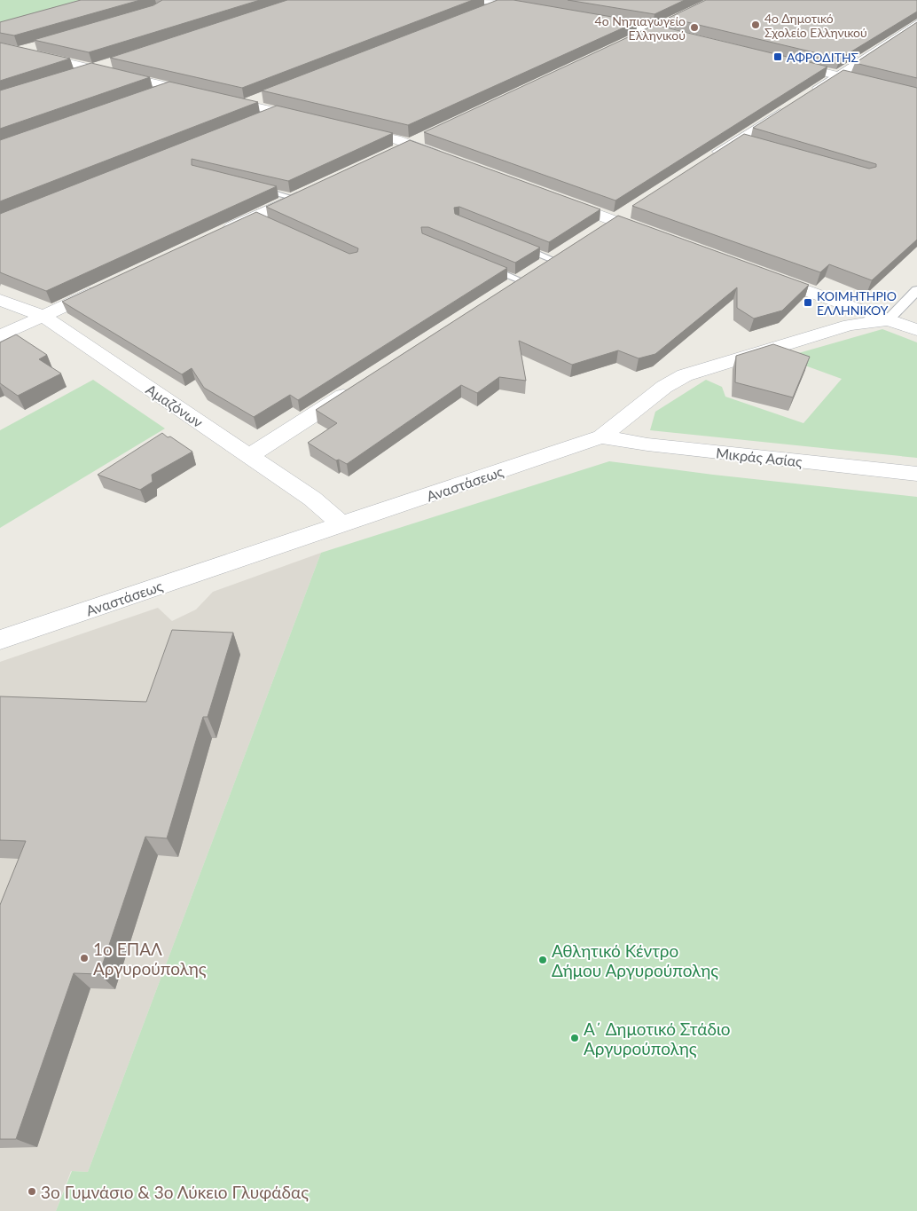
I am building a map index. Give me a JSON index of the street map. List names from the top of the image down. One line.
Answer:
{"streets":{"street":["Αμαζόνων","Μικράς Ασίας","Αναστάσεως"]},"crossings":[["Αμαζόνων","Αναστάσεως"],["Μικράς Ασίας","Αναστάσεως"]],"places":{"other":["4ο Δημοτικό Σχολείο Ελληνικού","4ο Νηπιαγωγείο Ελληνικού","1o ΕΠΑΛ Αργυρούπολης","Αθλητικό Κέντρο Δήμου Αργυρούπολης","Α΄ Δημοτικό Στάδιο Αργυρούπολης","3ο Γυμνάσιο & 3ο Λύκειο Γλυφάδας"],"transit":["ΑΦΡΟΔΙΤΗΣ","ΚΟΙΜΗΤΗΡΙΟ ΕΛΛΗΝΙΚΟΥ"]}}
